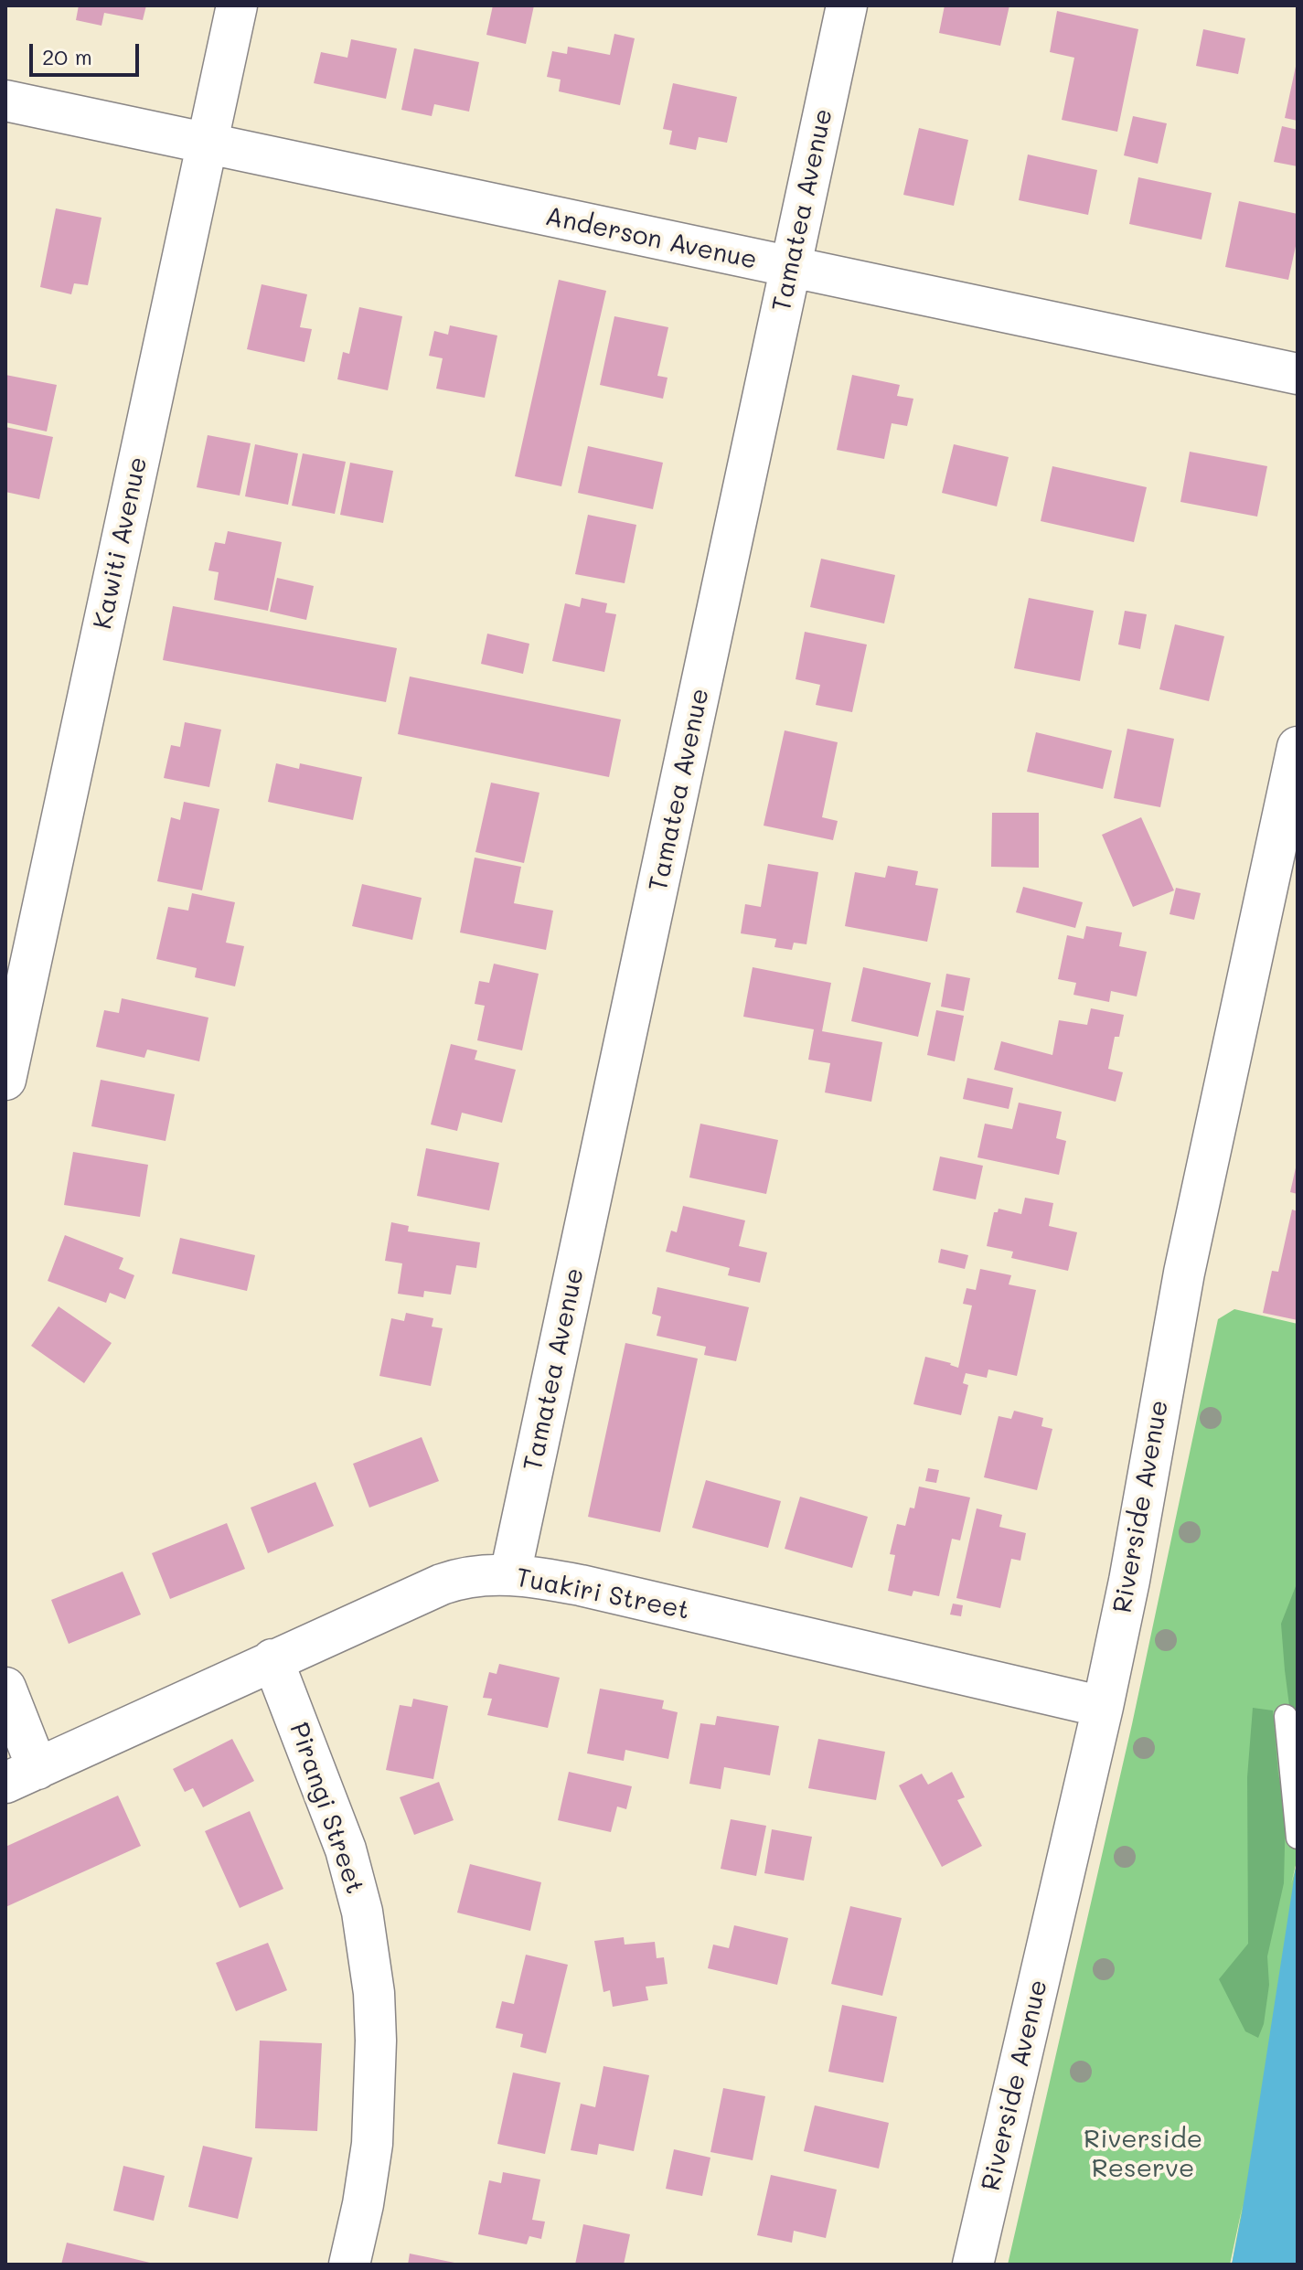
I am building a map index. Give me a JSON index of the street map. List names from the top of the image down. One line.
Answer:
{"streets":{"street":["Tamatea Avenue","Anderson Avenue","Kawiti Avenue","Riverside Avenue","Tuakiri Street","Pirangi Street"]},"crossings":[["Tamatea Avenue","Anderson Avenue"],["Tamatea Avenue","Tuakiri Street"],["Anderson Avenue","Kawiti Avenue"],["Riverside Avenue","Tuakiri Street"],["Tuakiri Street","Pirangi Street"]],"parks":["Riverside Reserve"],"scale_bar":"20 m"}
